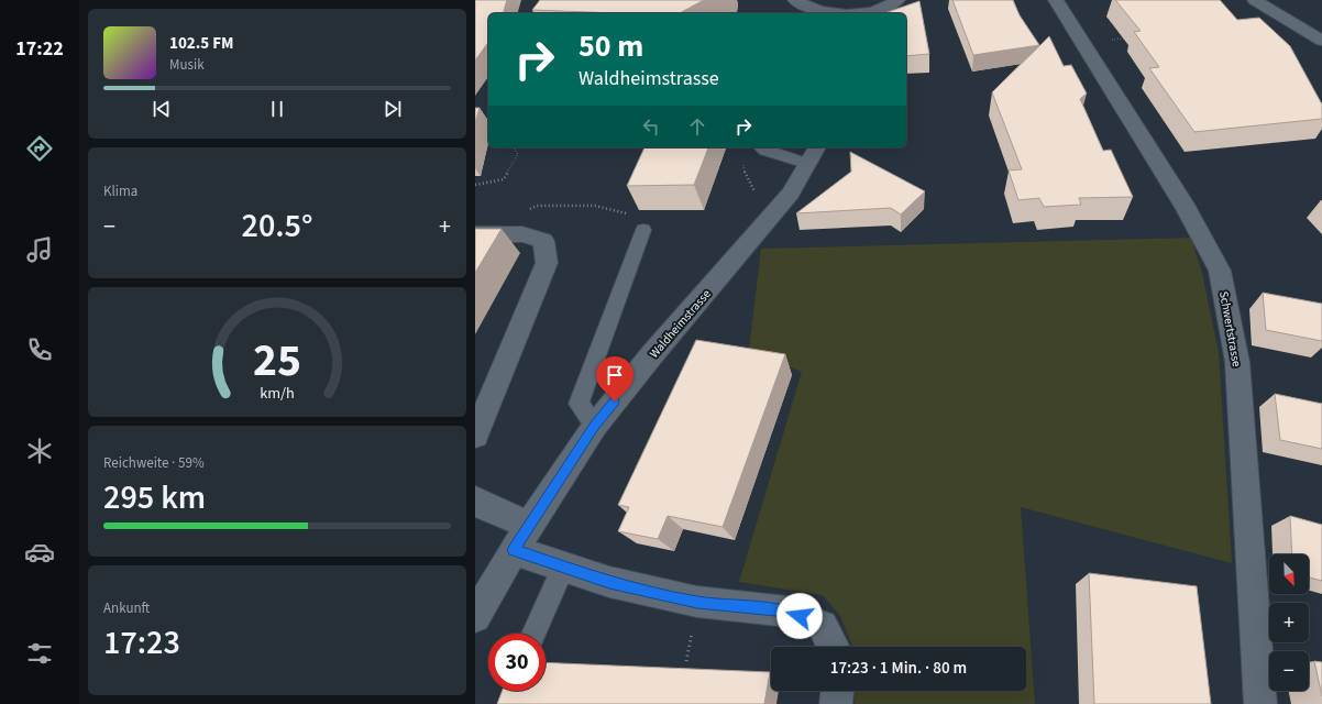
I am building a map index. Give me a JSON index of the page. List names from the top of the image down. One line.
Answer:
{"streets":{"street":["Waldheimstrasse","Schwertstrasse"]},"north":"bottom right","page":{"tabs":"17:22","turn":["50 m","Waldheimstrasse"],"song":["102.5 FM","Musik"],"tile":["Klima",["Reichweite · 59%","295 km"],["Ankunft","17:23"]],"heat":["−","20.5°","+"],"map_buttons":["+","−"],"limit":"30","trip":"17:23 · 1 Min. · 80 m","gauge":["25","km/h"]}}
